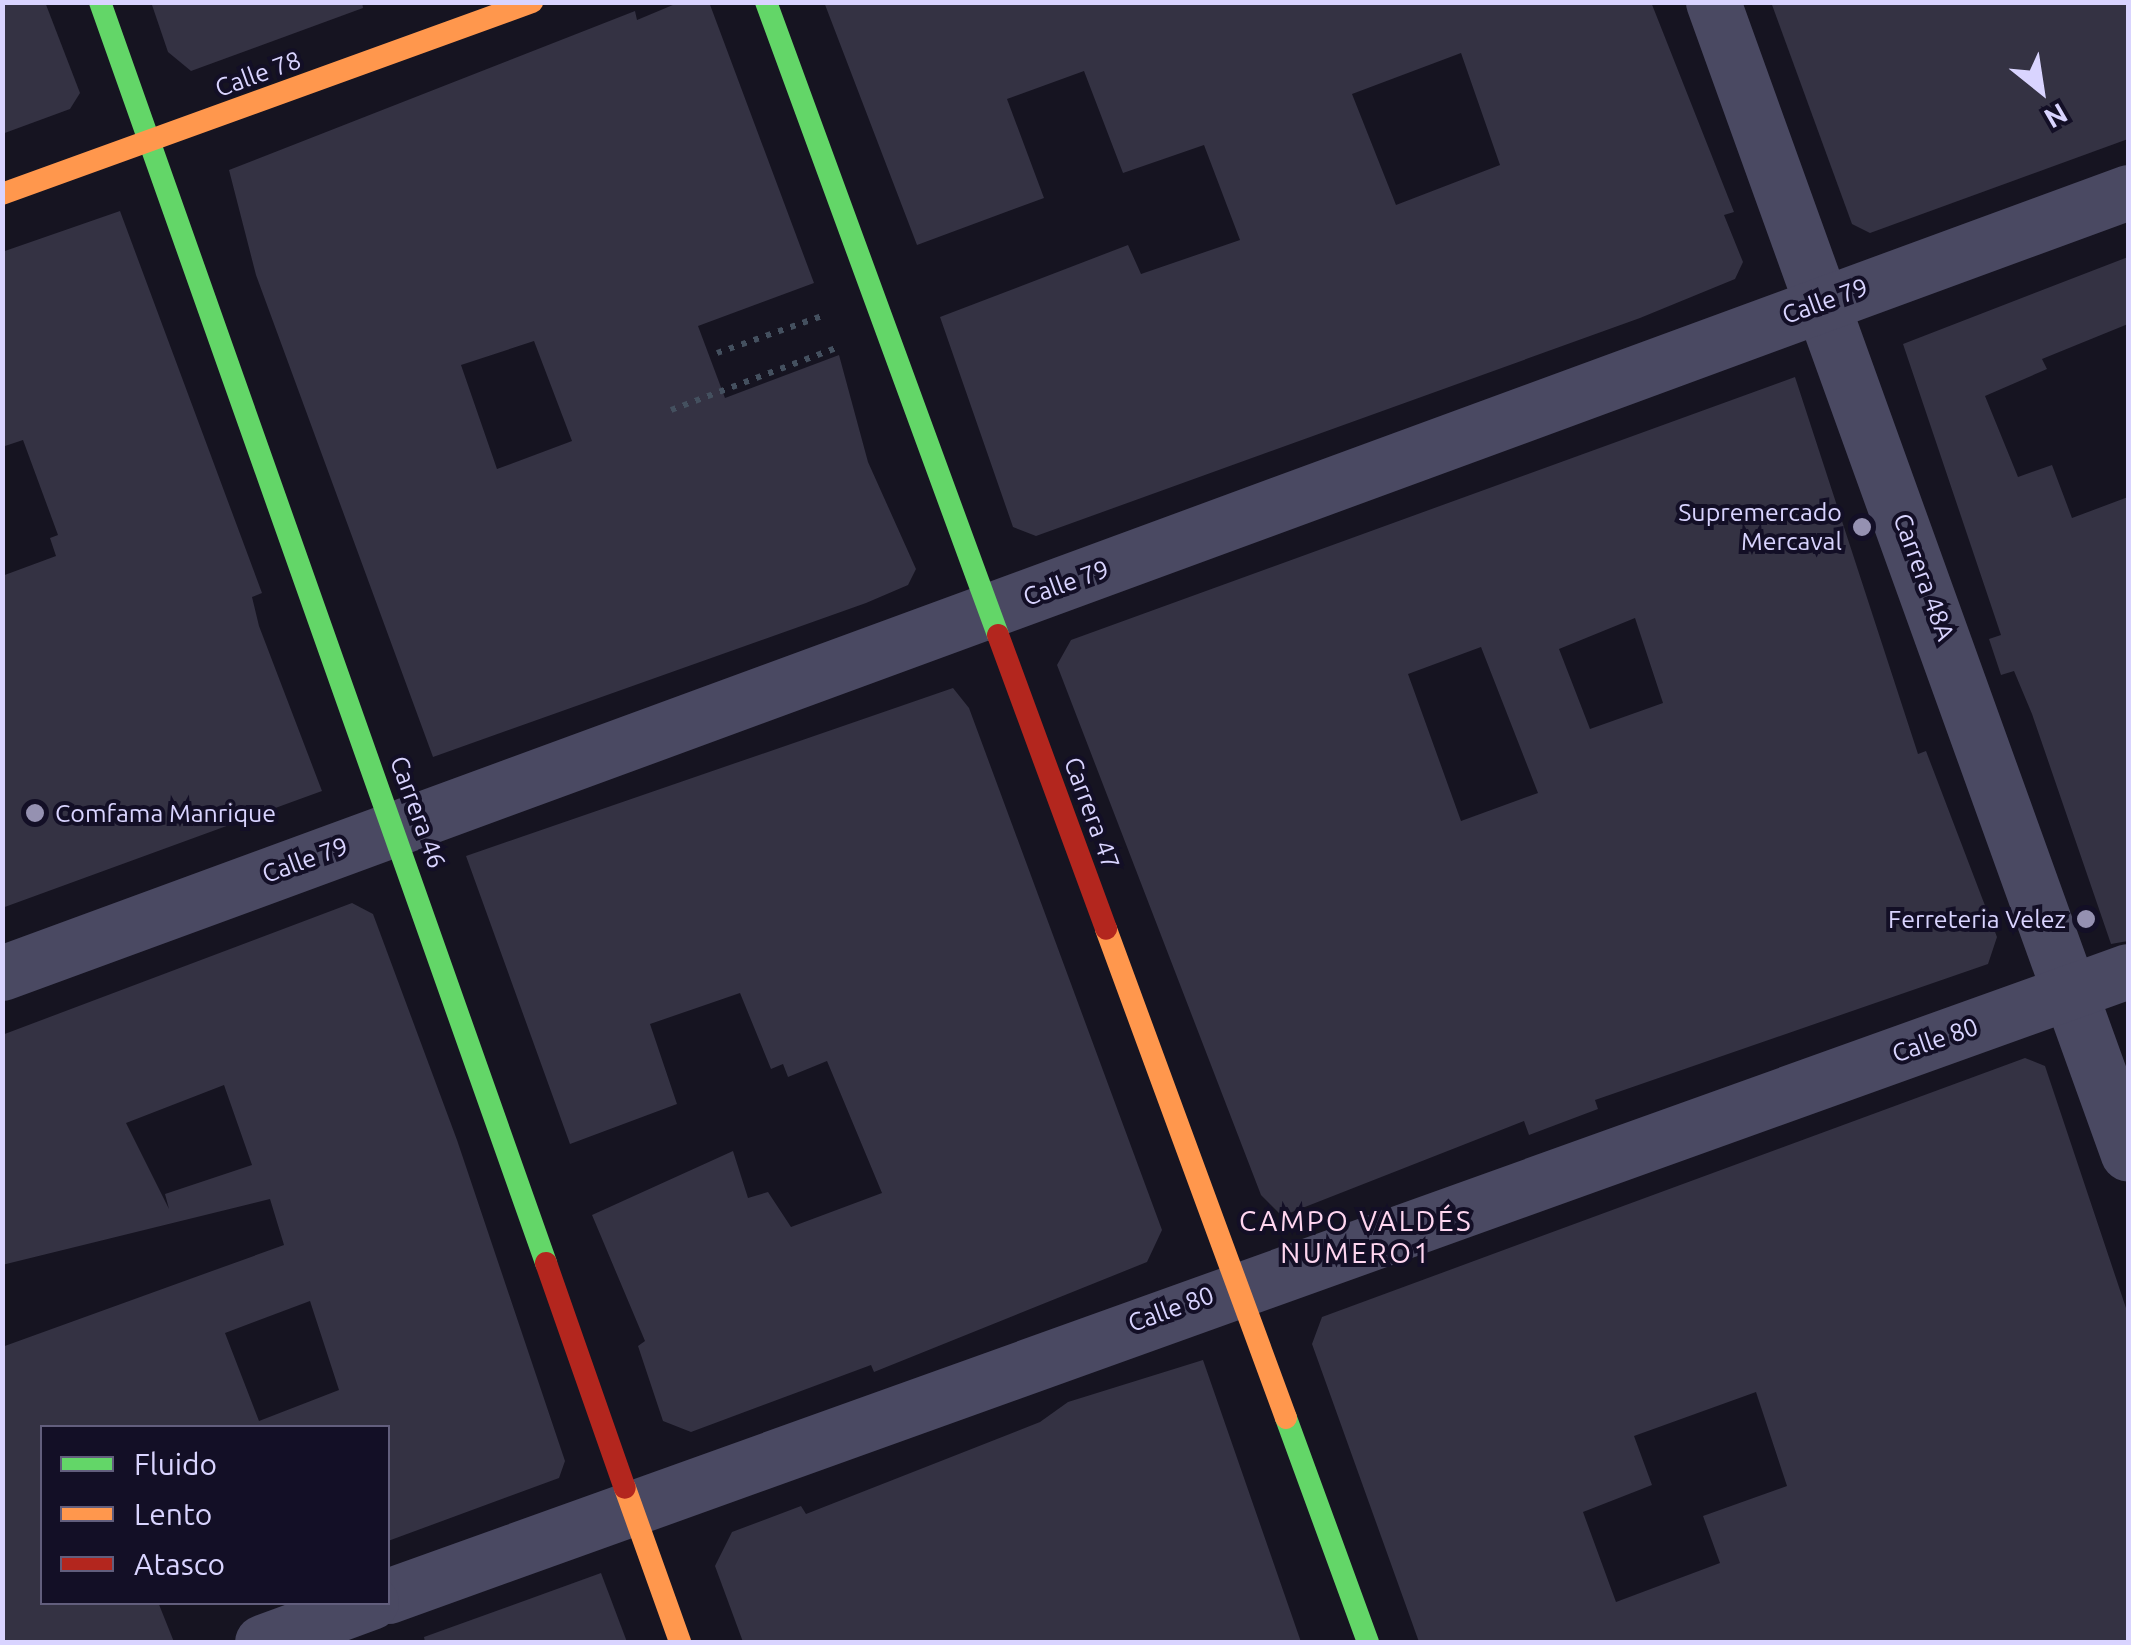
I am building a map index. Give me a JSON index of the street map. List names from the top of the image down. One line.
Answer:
{"streets":{"street":["Calle 78","Calle 79","Carrera 48A","Carrera 46","Carrera 47","Calle 80"]},"crossings":[["Calle 78","Carrera 46"],["Calle 79","Carrera 48A"],["Calle 79","Carrera 46"],["Calle 79","Carrera 47"],["Carrera 48A","Calle 80"],["Carrera 46","Calle 80"],["Carrera 47","Calle 80"]],"districts":["CAMPO VALDÉS NUMERO1"],"places":["Supremercado Mercaval","Comfama Manrique","Ferreteria Velez"],"legend":["Fluido","Lento","Atasco"],"north":"bottom right"}
